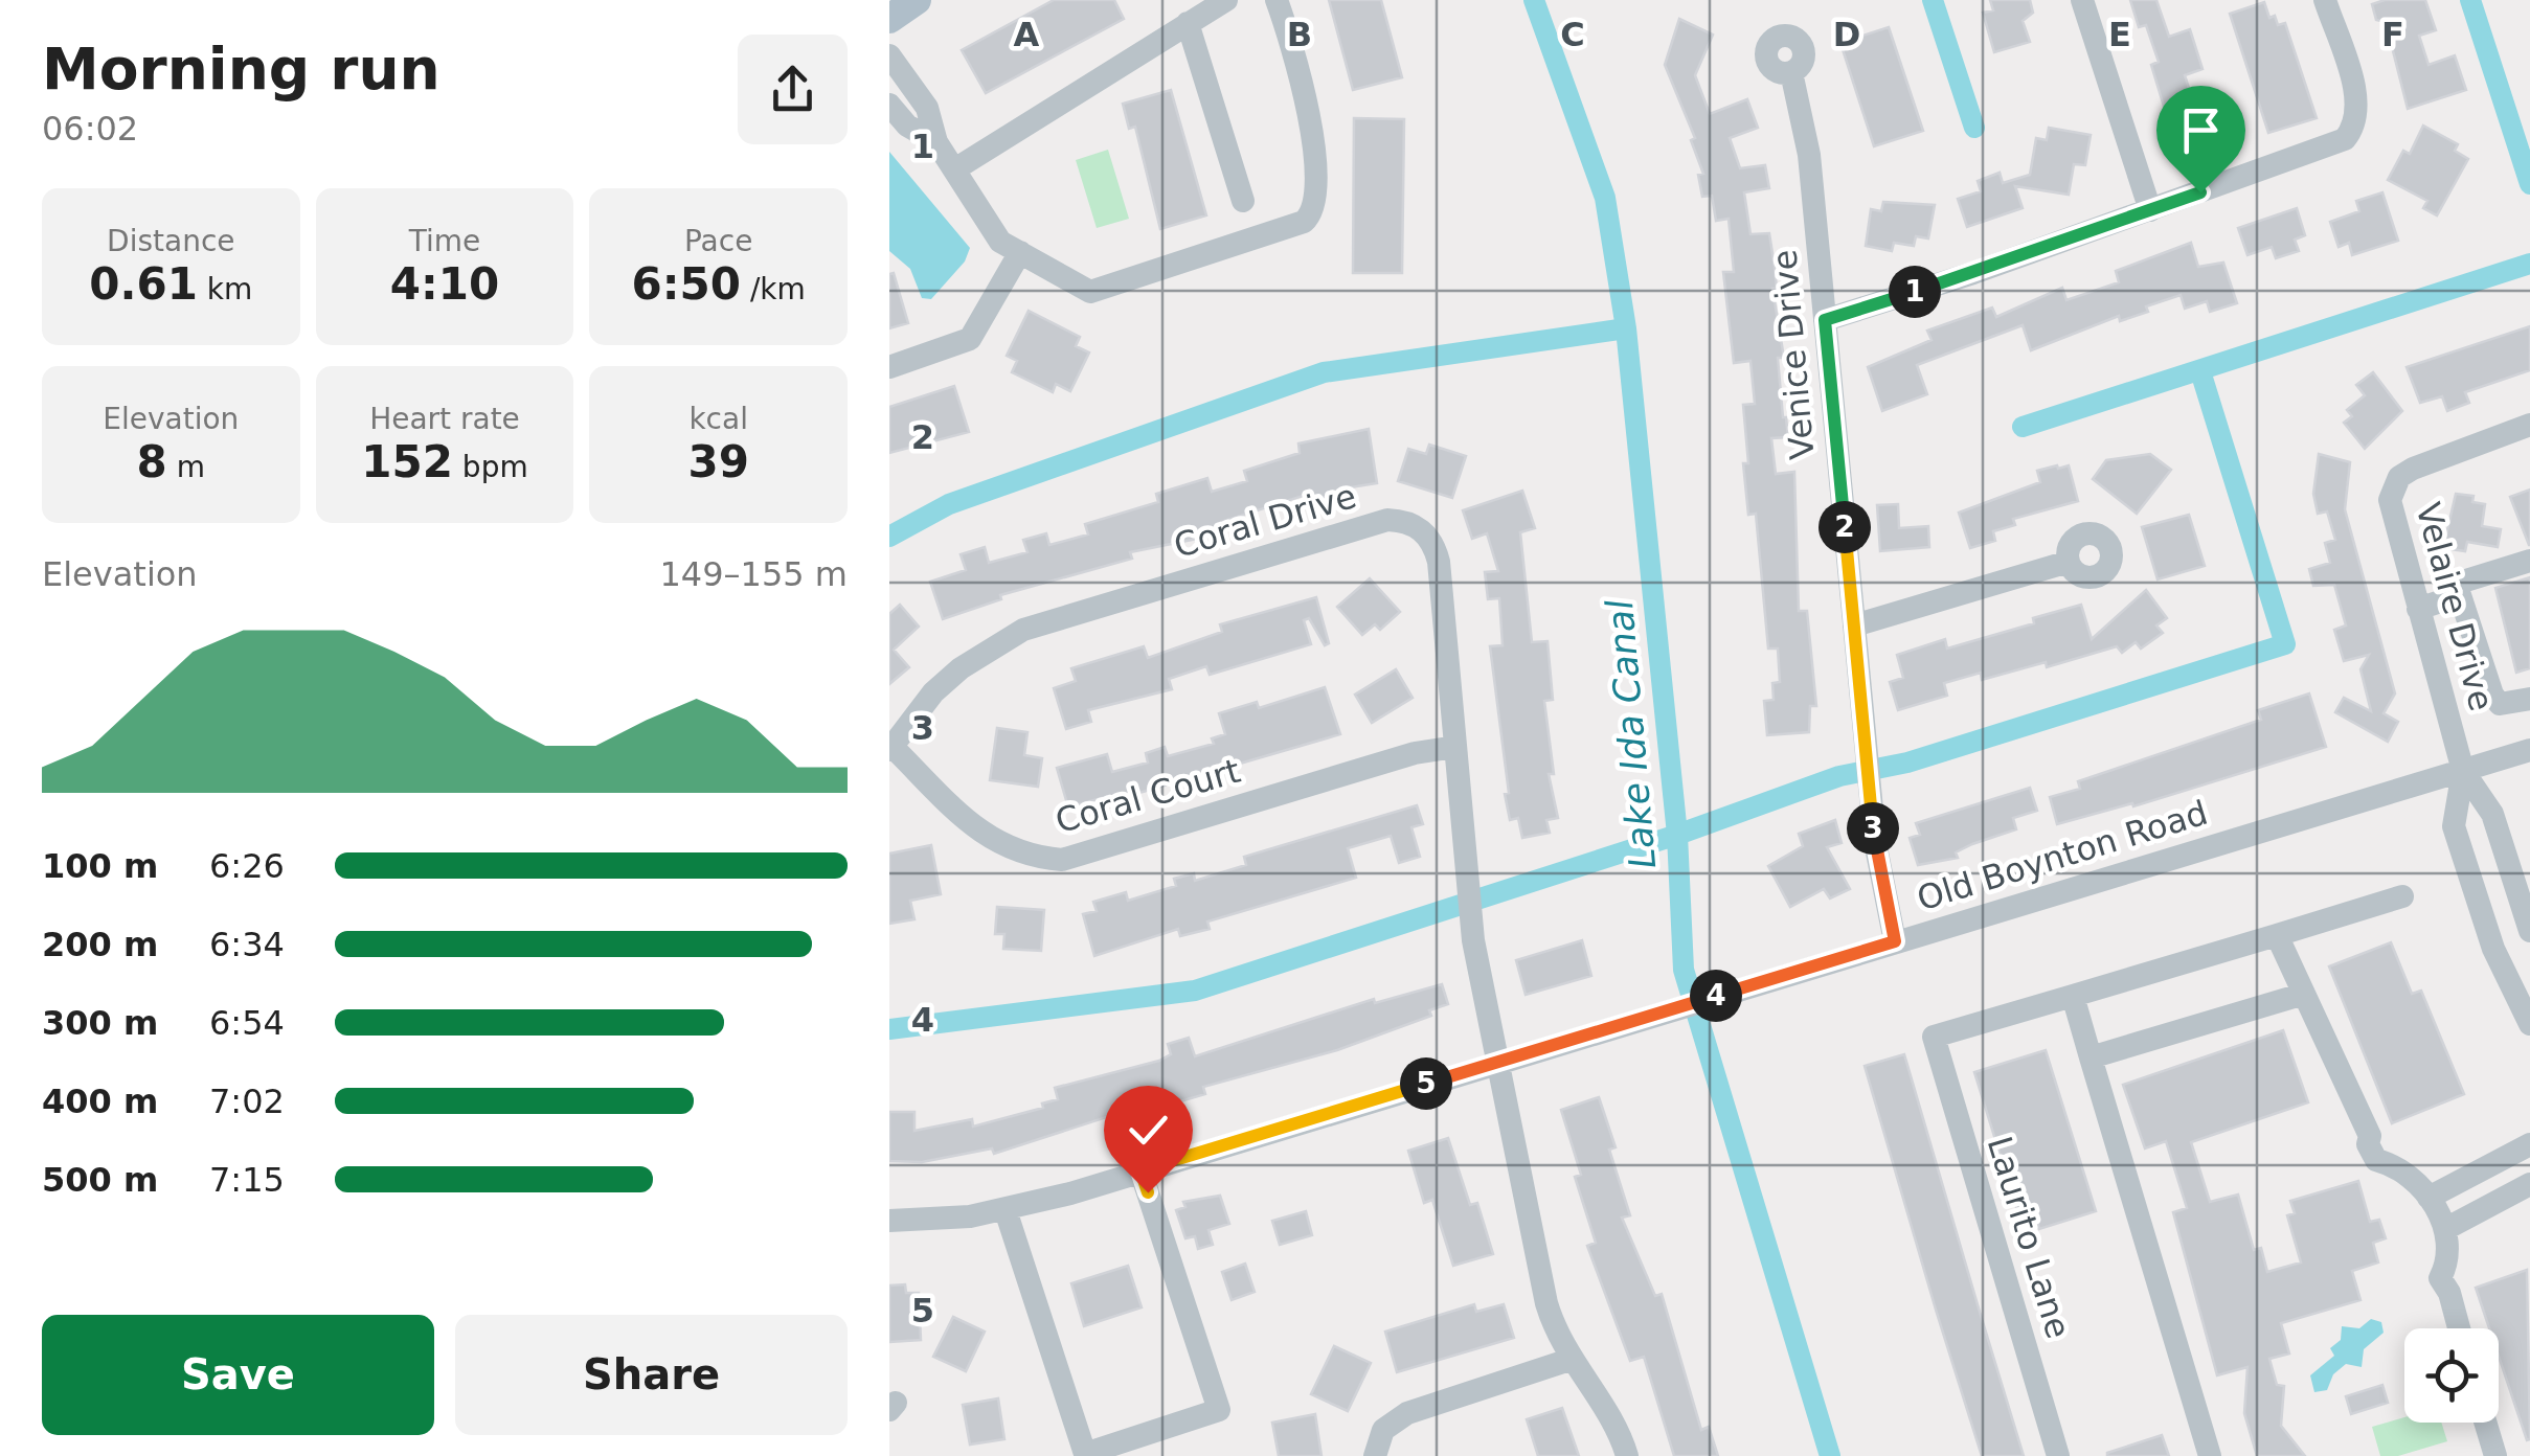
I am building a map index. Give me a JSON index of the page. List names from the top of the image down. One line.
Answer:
{"streets":{"street":["Venice Drive","Coral Drive","Velaire Drive","Coral Court","Old Boynton Road","Laurito Lane"]},"crossings":[["Venice Drive","Old Boynton Road"],["Coral Drive","Coral Court"],["Coral Drive","Old Boynton Road"],["Velaire Drive","Old Boynton Road"]],"water":["Lake Ida Canal"],"page":{"heading":["Morning run","06:02"],"stats":[["Distance","0.61 km"],["Time","4:10"],["Pace","6:50 /km"],["Elevation","8 m"],["Heart rate","152 bpm"],["kcal","39"]],"pins":["1","2","3","4","5"],"chart":["Elevation","149–155 m"],"list":[{"name":"100 m","note":"6:26"},{"name":"200 m","note":"6:34"},{"name":"300 m","note":"6:54"},{"name":"400 m","note":"7:02"},{"name":"500 m","note":"7:15"}],"buttons":["Save","Share"]},"grid":{"columns":["A","B","C","D","E","F"],"rows":["1","2","3","4","5"]}}
